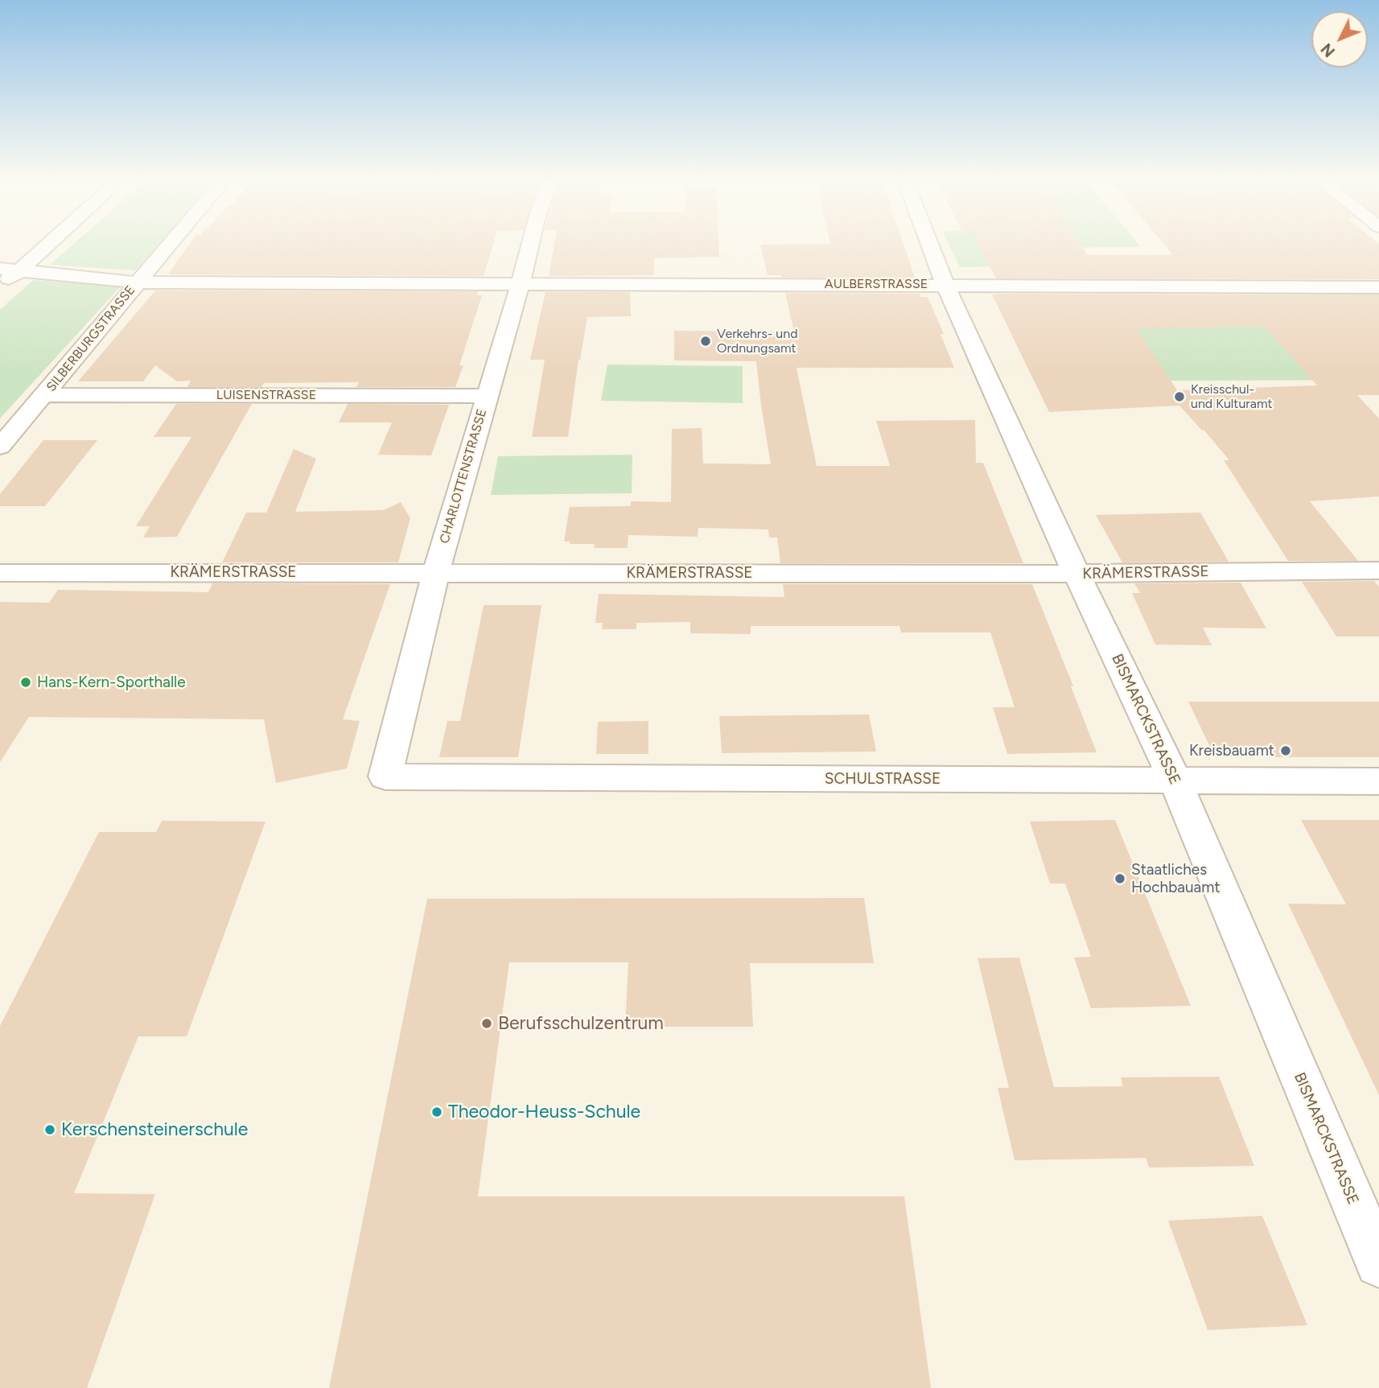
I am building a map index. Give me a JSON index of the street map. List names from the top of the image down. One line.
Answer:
{"streets":{"street":["AULBERSTRASSE","SILBERBURGSTRASSE","LUISENSTRASSE","CHARLOTTENSTRASSE","KRÄMERSTRASSE","BISMARCKSTRASSE","SCHULSTRASSE"]},"crossings":[["AULBERSTRASSE","SILBERBURGSTRASSE"],["AULBERSTRASSE","CHARLOTTENSTRASSE"],["AULBERSTRASSE","BISMARCKSTRASSE"],["SILBERBURGSTRASSE","LUISENSTRASSE"],["LUISENSTRASSE","CHARLOTTENSTRASSE"],["CHARLOTTENSTRASSE","KRÄMERSTRASSE"],["CHARLOTTENSTRASSE","SCHULSTRASSE"],["KRÄMERSTRASSE","BISMARCKSTRASSE"],["BISMARCKSTRASSE","SCHULSTRASSE"]],"places":["Verkehrs- und Ordnungsamt","Kreisschul- und Kulturamt","Hans-Kern-Sporthalle","Kreisbauamt","Staatliches Hochbauamt","Berufsschulzentrum","Theodor-Heuss-Schule","Kerschensteinerschule"],"north":"bottom left"}
